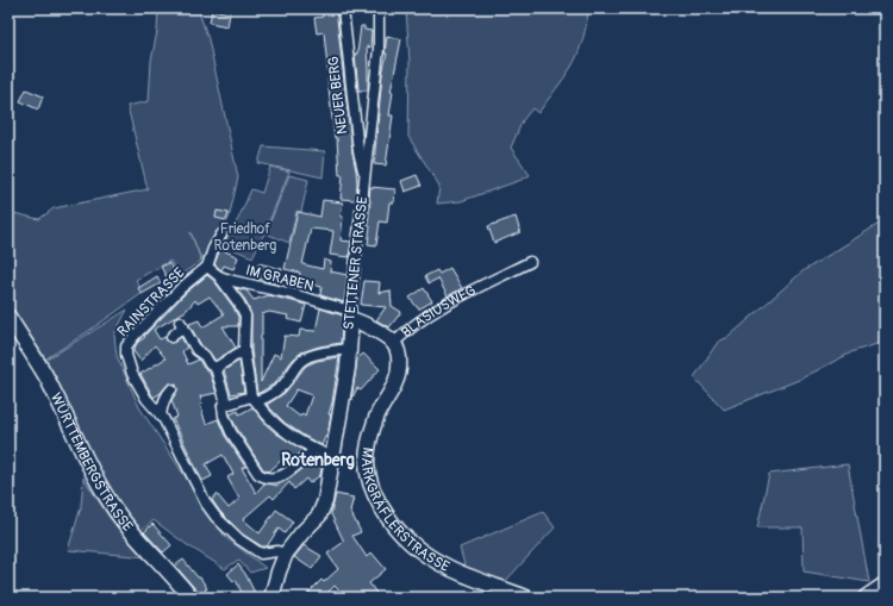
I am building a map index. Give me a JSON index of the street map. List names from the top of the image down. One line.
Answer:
{"streets":{"street":["NEUER BERG","STETTENER STRASSE","IM GRABEN","RAINSTRASSE","BLASIUSWEG","WÜRTTEMBERGSTRASSE","MARKGRÄFLERSTRASSE"]},"crossings":[["NEUER BERG","STETTENER STRASSE"],["STETTENER STRASSE","IM GRABEN"],["STETTENER STRASSE","RAINSTRASSE"],["STETTENER STRASSE","BLASIUSWEG"],["IM GRABEN","RAINSTRASSE"],["IM GRABEN","BLASIUSWEG"],["BLASIUSWEG","MARKGRÄFLERSTRASSE"]],"districts":["Rotenberg"],"parks":["Friedhof Rotenberg"]}
